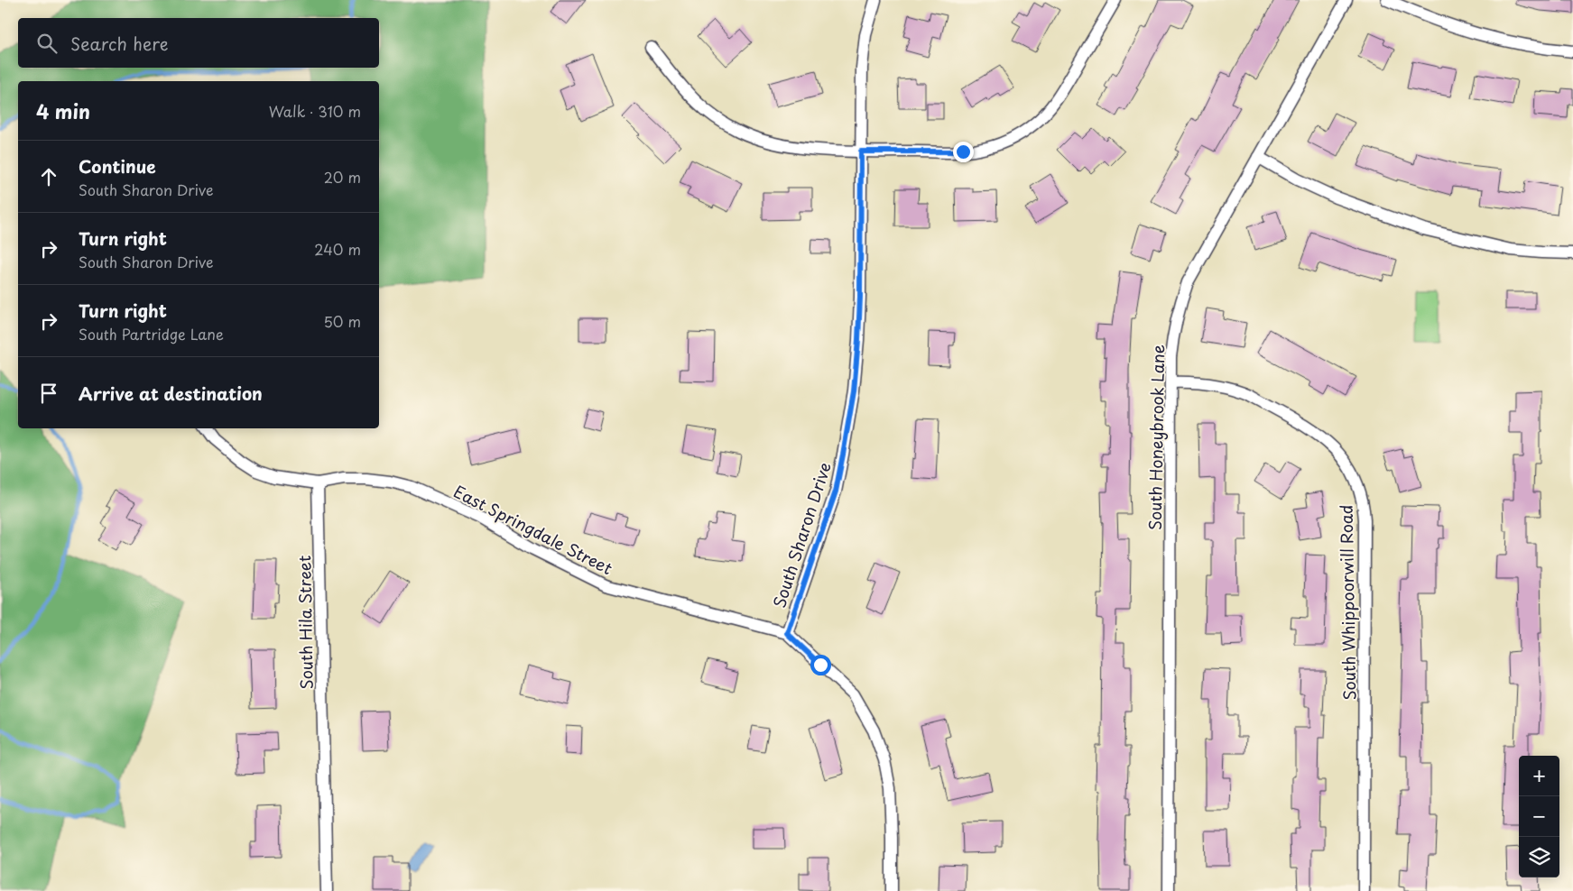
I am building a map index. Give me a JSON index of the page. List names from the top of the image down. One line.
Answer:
{"streets":{"street":["South Honeybrook Lane","East Springdale Street","South Sharon Drive","South Whippoorwill Road","South Hila Street"]},"crossings":[["South Honeybrook Lane","South Whippoorwill Road"],["East Springdale Street","South Sharon Drive"],["East Springdale Street","South Hila Street"]],"page":{"search":"Search here","heading":["4 min","Walk · 310 m"],"list":[["Continue","South Sharon Drive","20 m"],["Turn right","South Sharon Drive","240 m"],["Turn right","South Partridge Lane","50 m"],"Arrive at destination"],"map_buttons":["+","−"]}}
